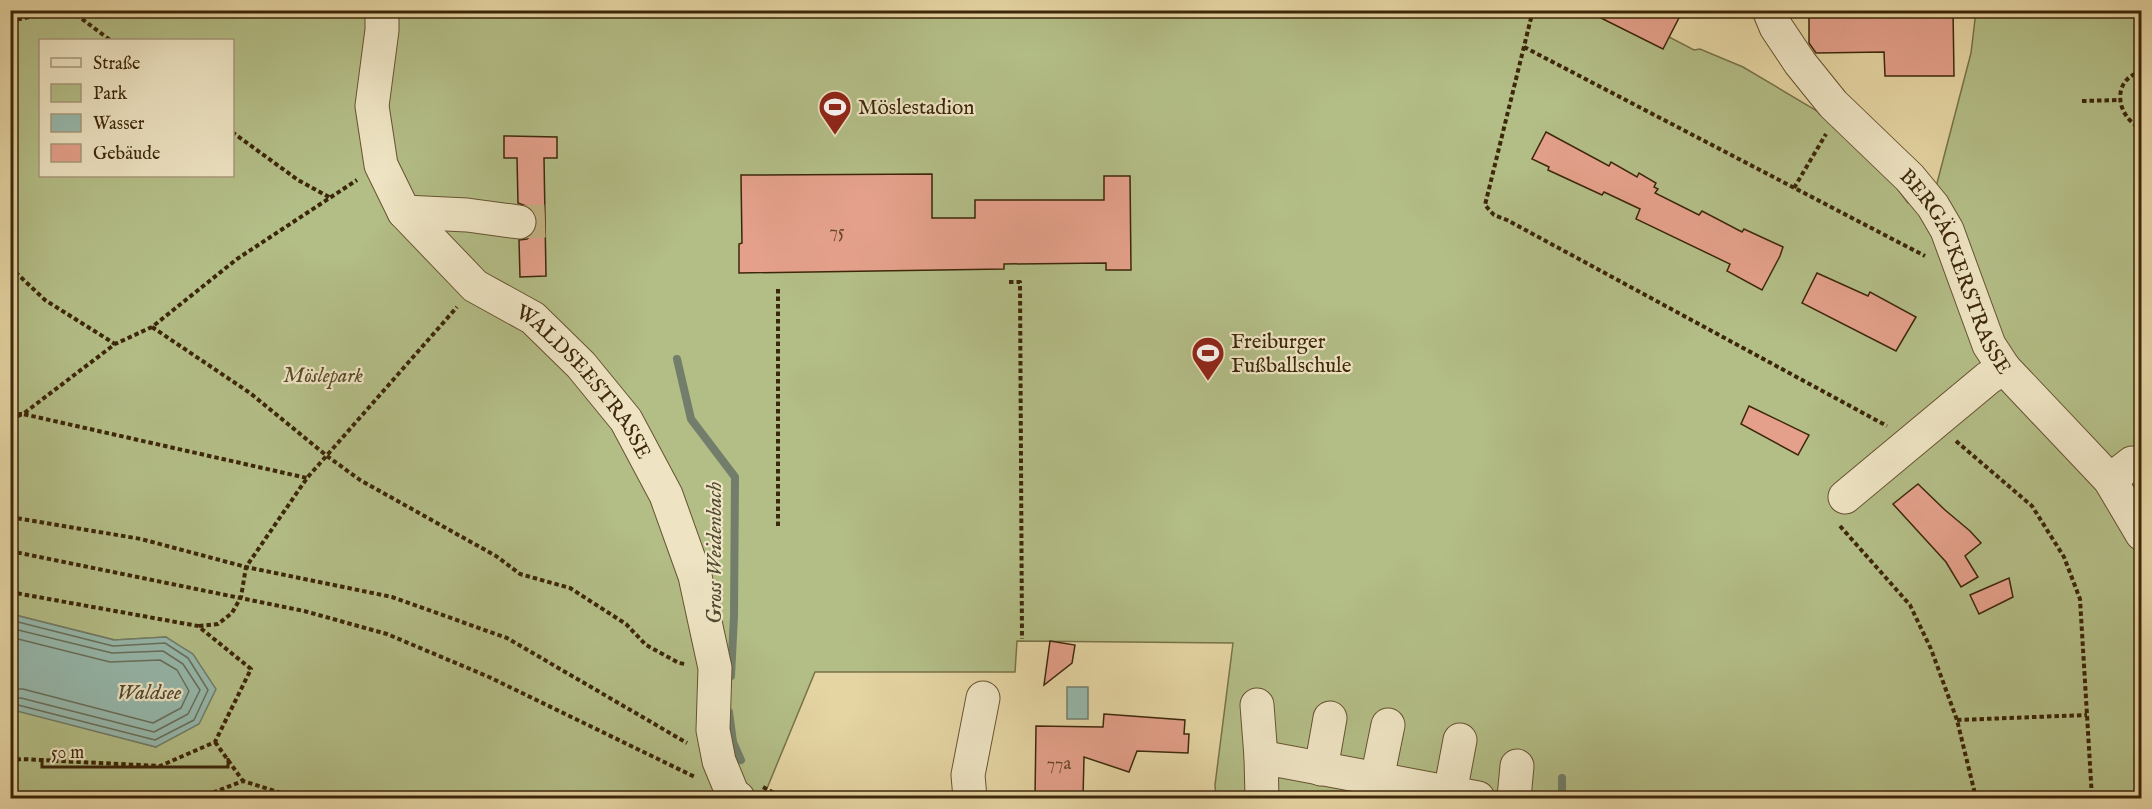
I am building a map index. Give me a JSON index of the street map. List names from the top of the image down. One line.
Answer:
{"streets":{"street":["BERGÄCKERSTRASSE","WALDSEESTRASSE"]},"water":["Gross Weidenbach","Waldsee"],"parks":["Möslepark"],"places":{"sports":["Möslestadion","Freiburger Fußballschule"]},"house_numbers":["75","77a"],"legend":["Straße","Park","Wasser","Gebäude"],"scale_bar":"50 m"}
